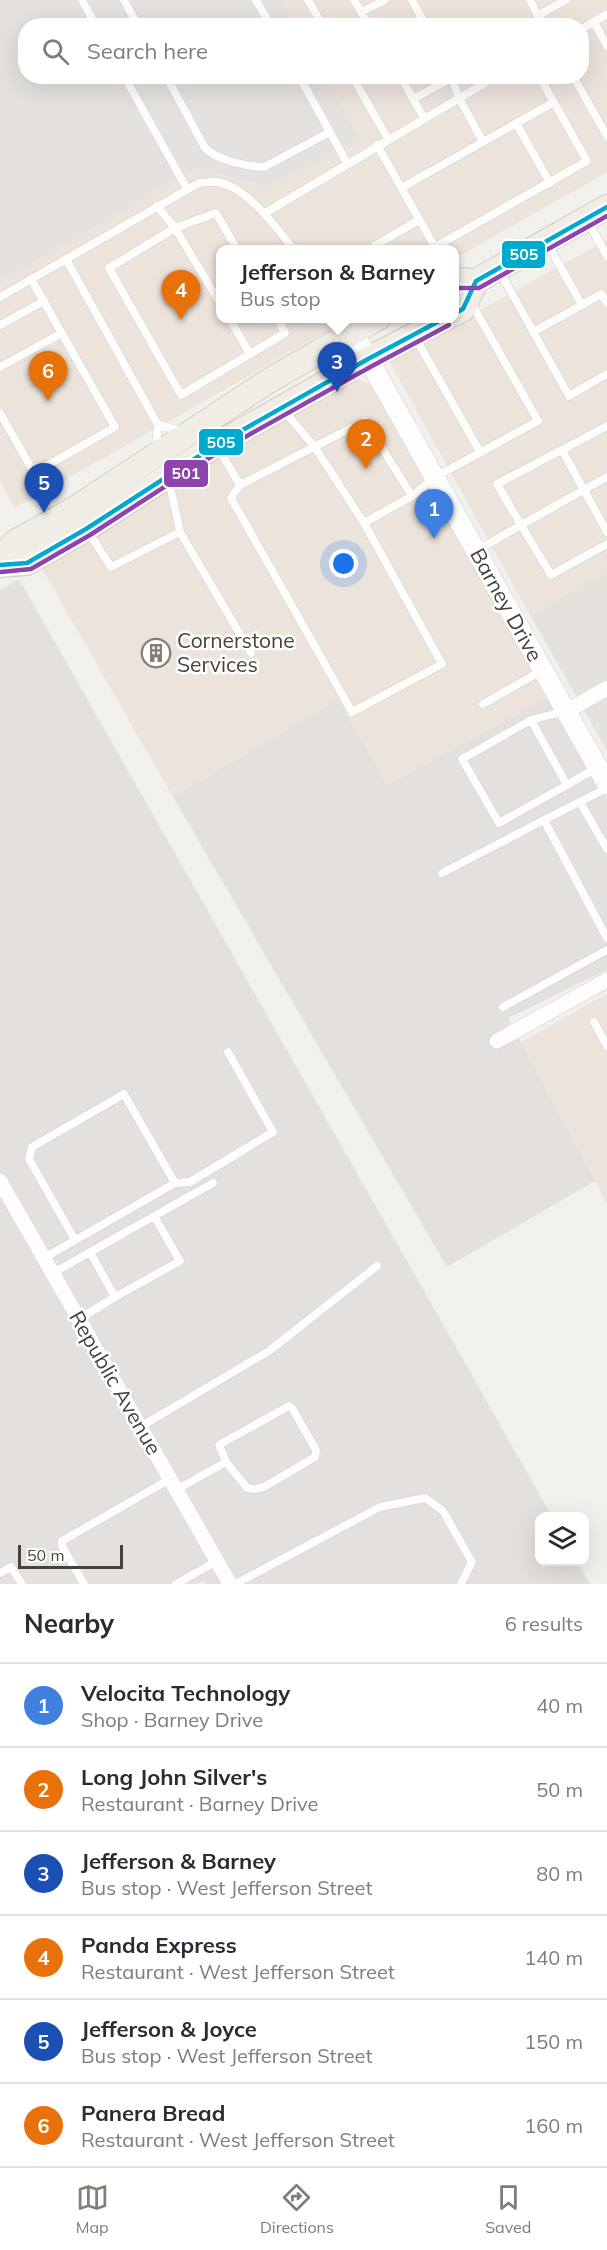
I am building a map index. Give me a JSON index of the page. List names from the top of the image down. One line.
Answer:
{"streets":{"street":["Barney Drive","Republic Avenue"]},"places":{"building":["Cornerstone Services"]},"lines":["transit line 505","transit line 501"],"scale_bar":"50 m","page":{"search":"Search here","popup":["Jefferson & Barney","Bus stop"],"pins":["4","3","6","2","5","1"],"scale":"50 m","heading":["Nearby","6 results"],"list":[{"mark":"1","name":"Velocita Technology","note":"Shop · Barney Drive","value":"40 m"},{"mark":"2","name":"Long John Silver's","note":"Restaurant · Barney Drive","value":"50 m"},{"mark":"3","name":"Jefferson & Barney","note":"Bus stop · West Jefferson Street","value":"80 m"},{"mark":"4","name":"Panda Express","note":"Restaurant · West Jefferson Street","value":"140 m"},{"mark":"5","name":"Jefferson & Joyce","note":"Bus stop · West Jefferson Street","value":"150 m"},{"mark":"6","name":"Panera Bread","note":"Restaurant · West Jefferson Street","value":"160 m"}],"nav":["Map","Directions","Saved"]}}
